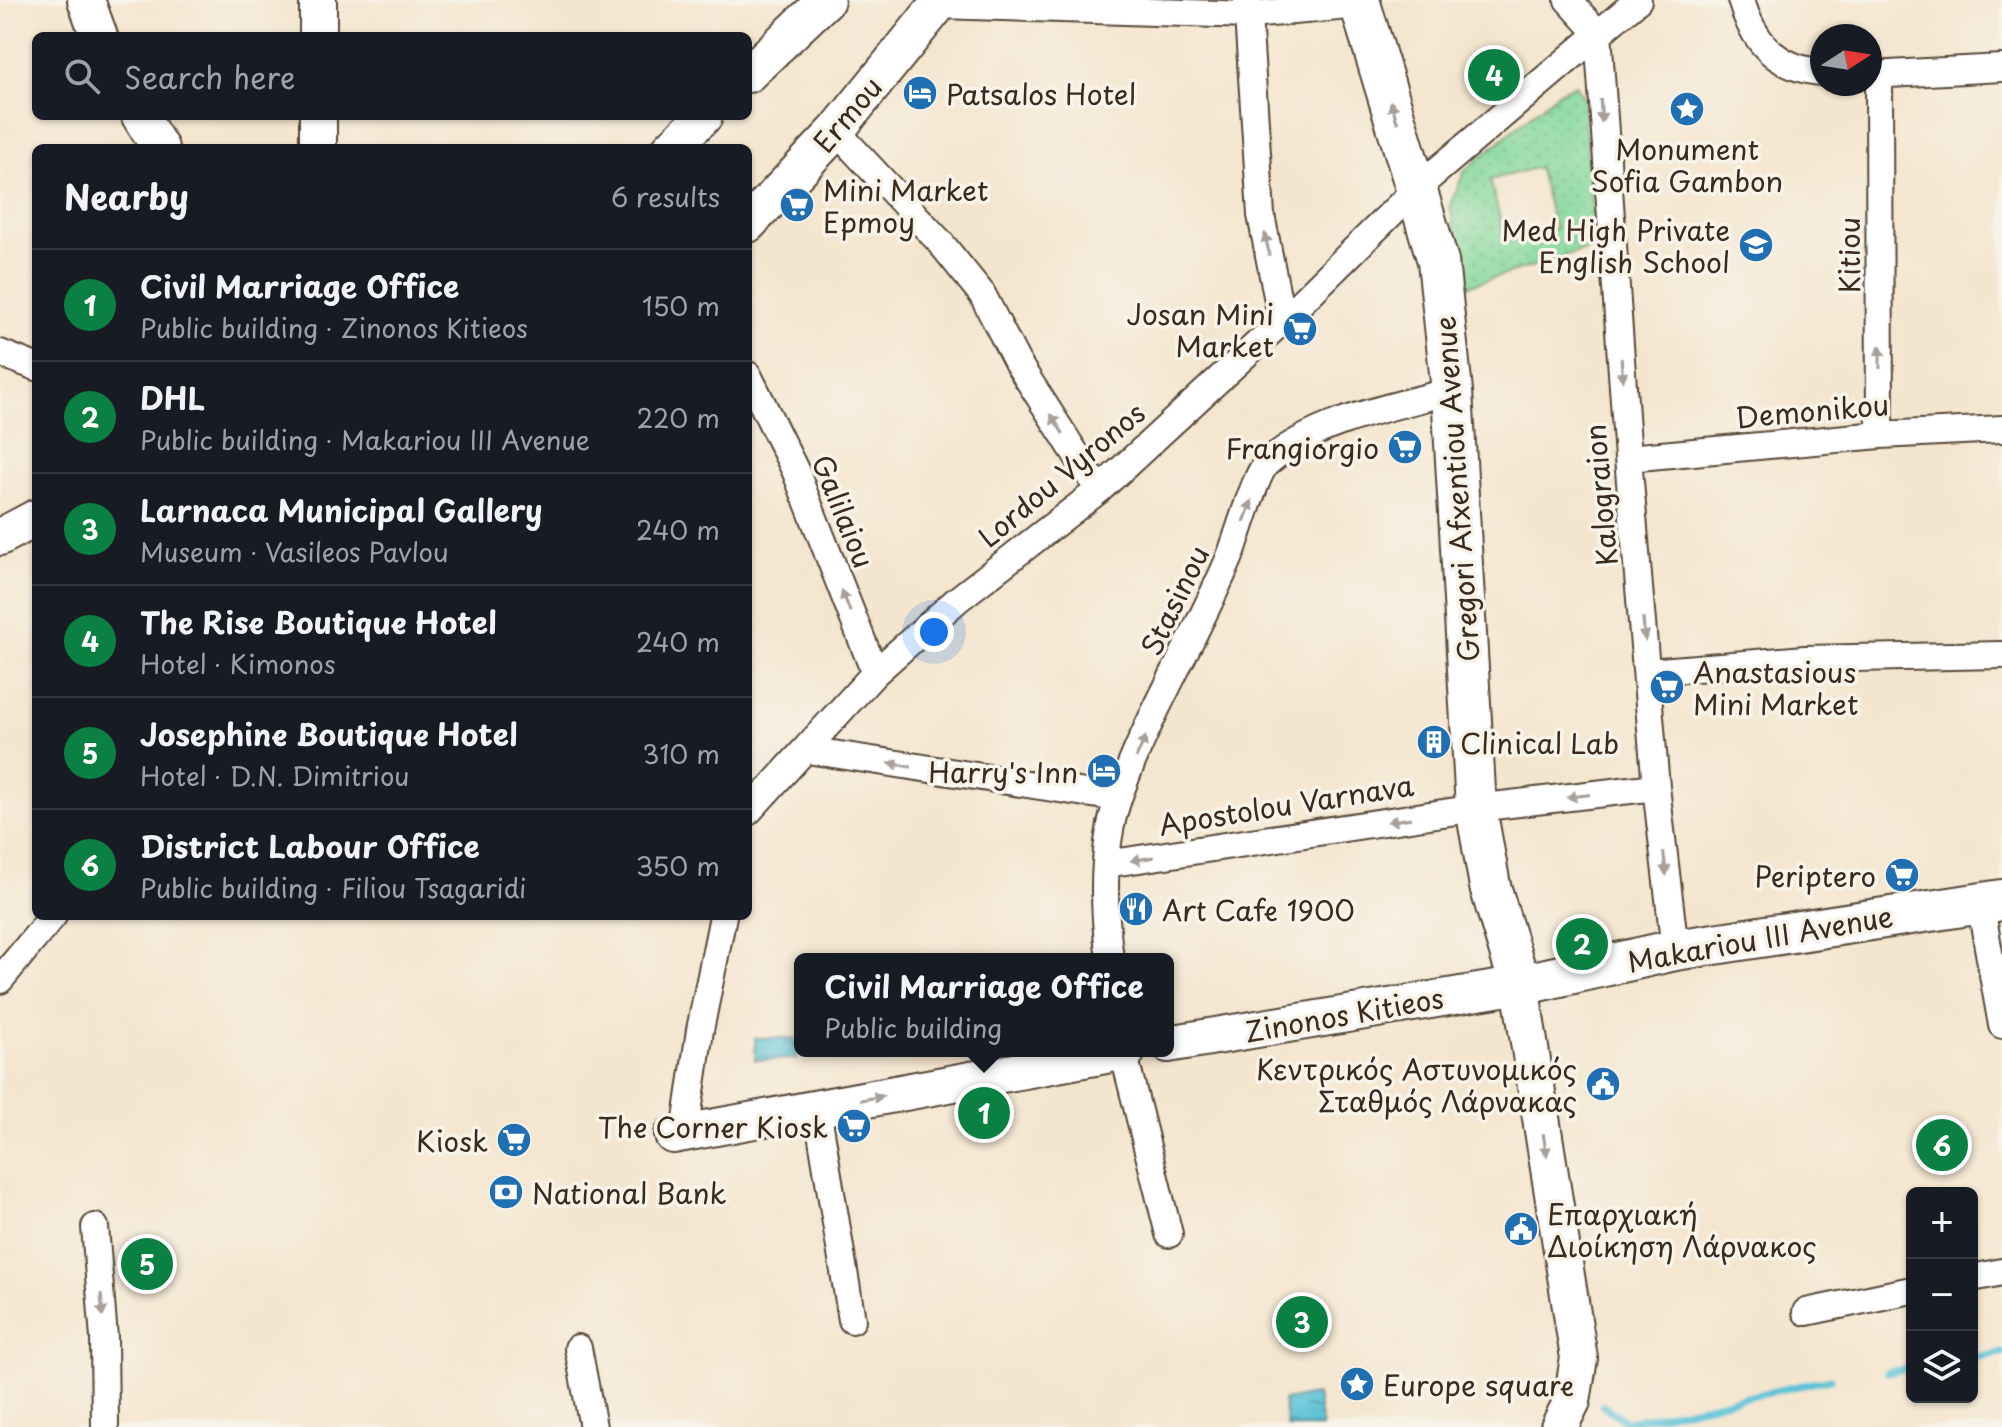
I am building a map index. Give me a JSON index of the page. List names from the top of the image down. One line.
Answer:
{"streets":{"main road":["Gregori Afxentiou Avenue","Makariou III Avenue"],"street":["Ermou","Kitiou","Demonikou","Lordou Vyronos","Kalograion","Galilaiou","Stasinou","Apostolou Varnava","Zinonos Kitieos"]},"crossings":[["Kitiou","Demonikou"],["Demonikou","Kalograion"],["Lordou Vyronos","Gregori Afxentiou Avenue"],["Lordou Vyronos","Kalograion"],["Lordou Vyronos","Galilaiou"],["Gregori Afxentiou Avenue","Stasinou"],["Gregori Afxentiou Avenue","Apostolou Varnava"],["Gregori Afxentiou Avenue","Makariou III Avenue"],["Gregori Afxentiou Avenue","Zinonos Kitieos"],["Kalograion","Apostolou Varnava"],["Kalograion","Makariou III Avenue"],["Stasinou","Apostolou Varnava"],["Makariou III Avenue","Zinonos Kitieos"]],"one_way":["Kitiou","Kalograion","Galilaiou","Stasinou","Apostolou Varnava"],"places":{"hotel":["Patsalos Hotel","Harry's Inn"],"place":["Monument Sofia Gambon","Europe square"],"supermarket":["Mini Market Epmoy","Josan Mini Market","Frangiorgio","Anastasious Mini Market","Periptero","The Corner Kiosk","Kiosk"],"school or university":["Med High Private English School"],"building":["Clinical Lab"],"restaurant":["Art Cafe 1900"],"public building":["Κεντρικός Αστυνομικός Σταθμός Λάρνακας","Επαρχιακή Διοίκηση Λάρνακος"],"bank":["National Bank"]},"north":"right","page":{"search":"Search here","pins":["4","2","1","6","5","3"],"heading":["Nearby","6 results"],"list":[{"mark":"1","name":"Civil Marriage Office","note":"Public building · Zinonos Kitieos","value":"150 m"},{"mark":"2","name":"DHL","note":"Public building · Makariou III Avenue","value":"220 m"},{"mark":"3","name":"Larnaca Municipal Gallery","note":"Museum · Vasileos Pavlou","value":"240 m"},{"mark":"4","name":"The Rise Boutique Hotel","note":"Hotel · Kimonos","value":"240 m"},{"mark":"5","name":"Josephine Boutique Hotel","note":"Hotel · D.N. Dimitriou","value":"310 m"},{"mark":"6","name":"District Labour Office","note":"Public building · Filiou Tsagaridi","value":"350 m"}],"popup":["Civil Marriage Office","Public building"],"map_buttons":["+","−"]}}
